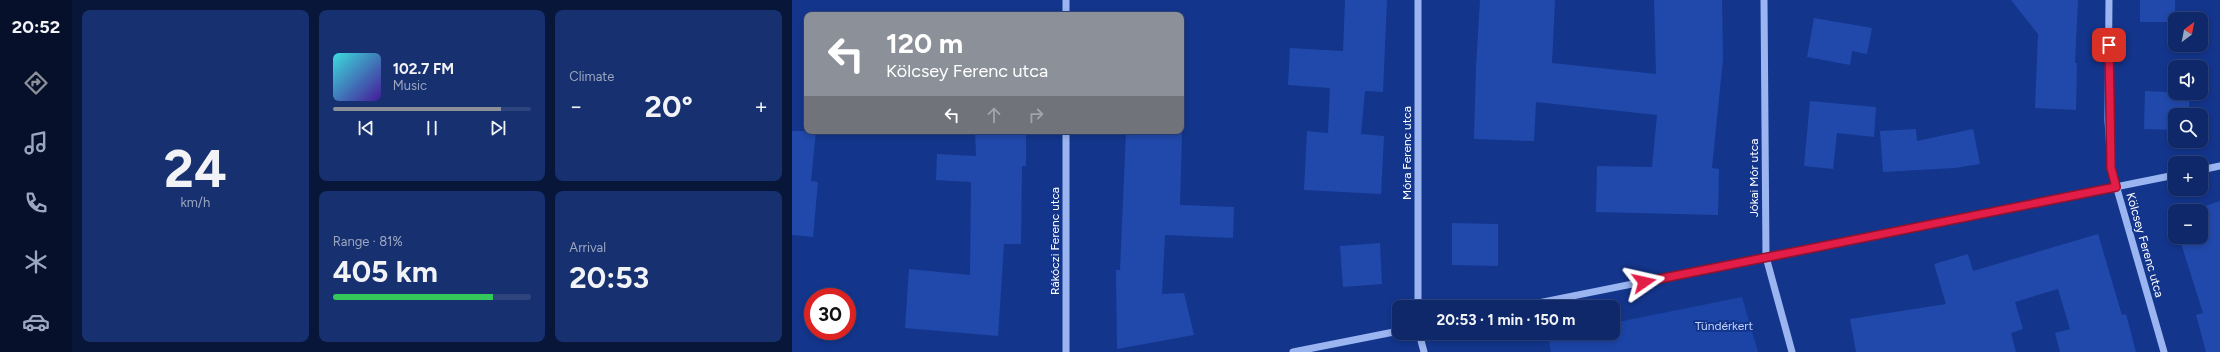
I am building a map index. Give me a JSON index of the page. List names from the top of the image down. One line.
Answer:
{"streets":{"street":["Móra Ferenc utca","Jókai Mór utca","Rákóczi Ferenc utca","Kölcsey Ferenc utca"]},"parks":["Tündérkert"],"north":"top right","page":{"tabs":"20:52","tile":[["24","km/h"],"Climate",["Range · 81%","405 km"],["Arrival","20:53"]],"map_buttons":["+","−"],"turn":["120 m","Kölcsey Ferenc utca"],"song":["102.7 FM","Music"],"heat":["−","20°","+"],"limit":"30","trip":"20:53 · 1 min · 150 m"}}
